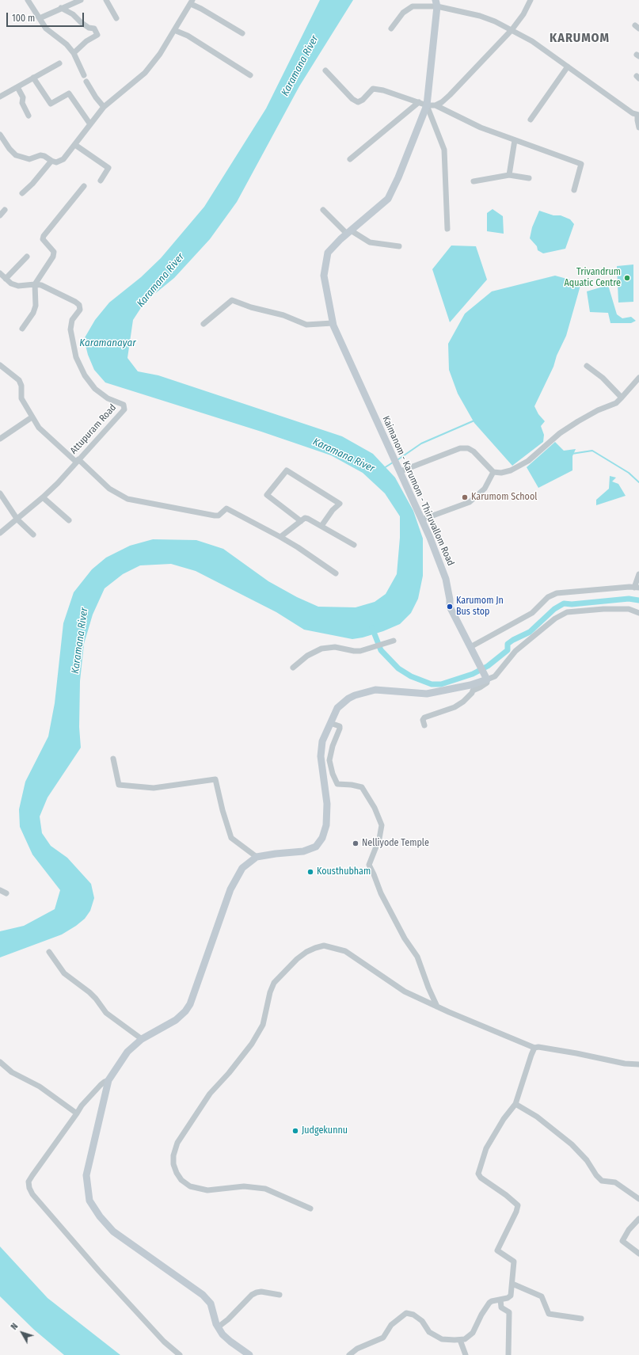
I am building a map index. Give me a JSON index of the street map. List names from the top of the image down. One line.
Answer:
{"streets":{"main road":["Kaimanom - Karumom - Thiruvallom Road"],"street":["Attupuram Road"]},"districts":["KARUMOM"],"water":["Karamana River","Karamanayar"],"places":["Trivandrum Aquatic Centre","Karumom School","Karumom Jn Bus stop","Nelliyode Temple","Kousthubham","Judgekunnu"],"scale_bar":"100 m","north":"top left"}
